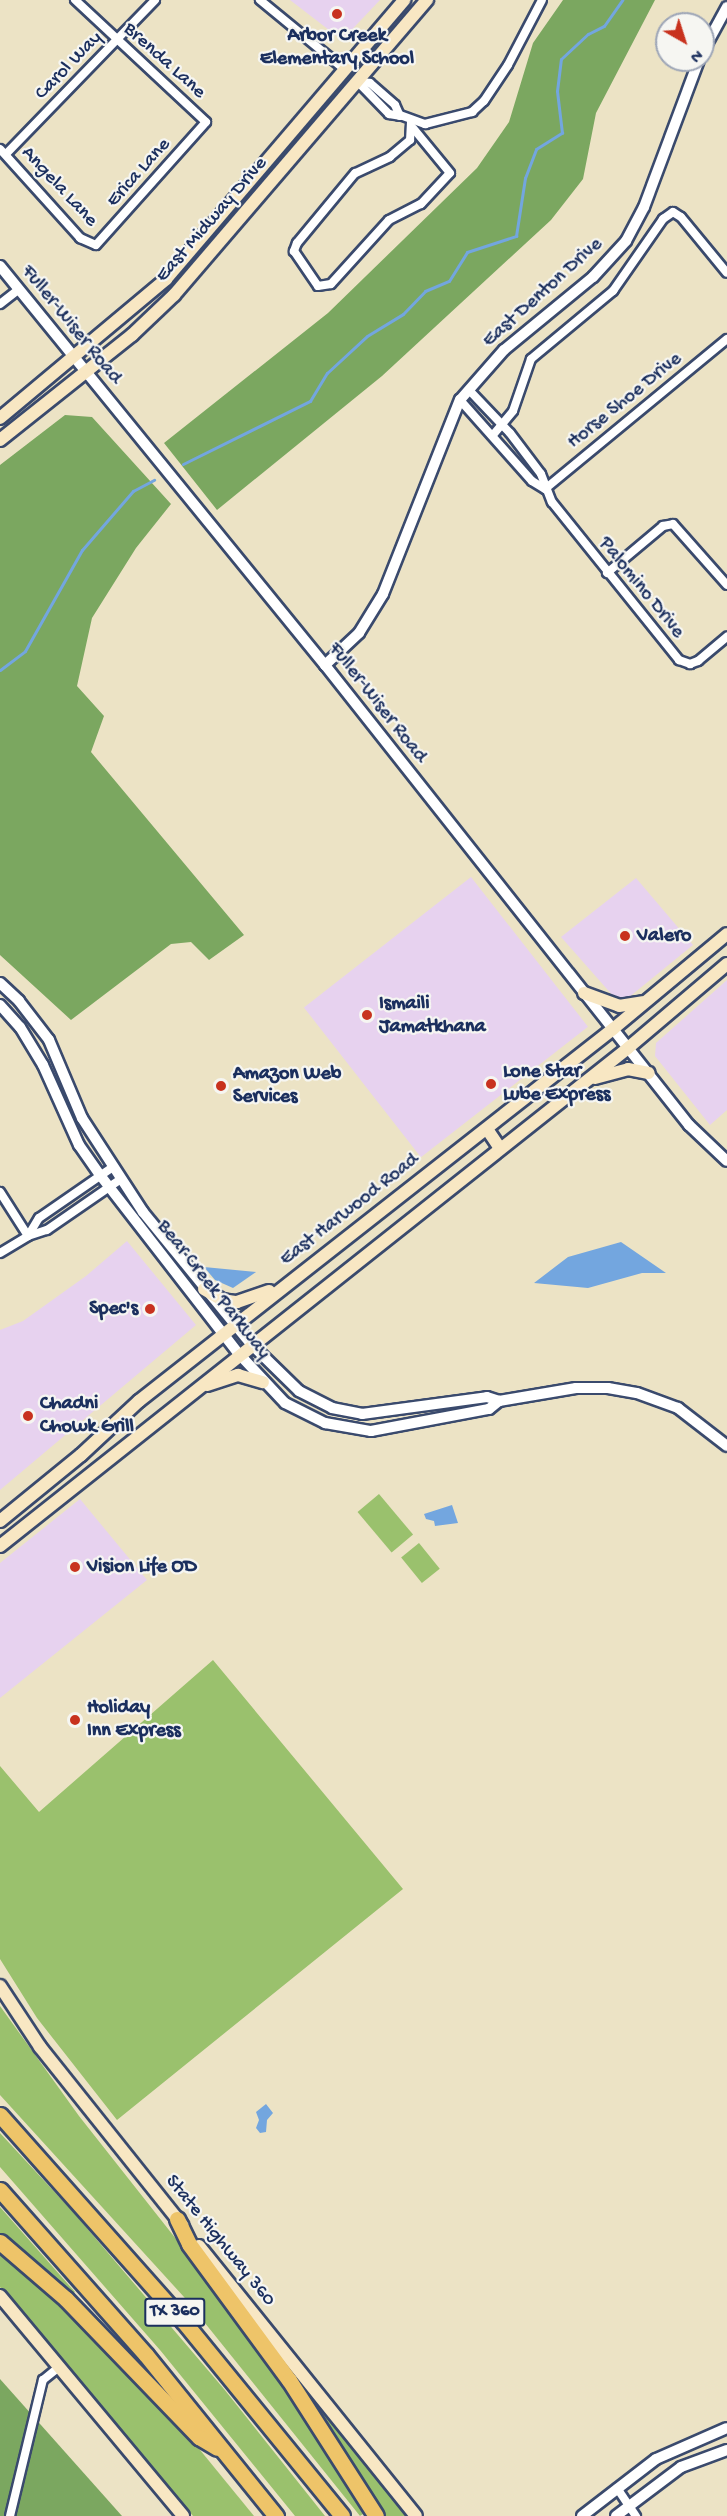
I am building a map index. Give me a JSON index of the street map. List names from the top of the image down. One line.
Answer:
{"streets":{"highway":["TX 360"],"main road":["East Midway Drive","East Harwood Road","State Highway 360"],"street":["Brenda Lane","Carol Way","Erica Lane","Angela Lane","East Denton Drive","Fuller-Wiser Road","Horse Shoe Drive","Palomino Drive","Bear Creek Parkway"]},"crossings":[["Brenda Lane","Carol Way"],["Brenda Lane","Erica Lane"],["Carol Way","Angela Lane"],["Erica Lane","Angela Lane"],["East Midway Drive","Fuller-Wiser Road"],["East Denton Drive","Fuller-Wiser Road"],["East Denton Drive","Palomino Drive"],["Fuller-Wiser Road","East Harwood Road"],["Horse Shoe Drive","Palomino Drive"],["East Harwood Road","Bear Creek Parkway"]],"places":["Arbor Creek Elementary School","Valero","Ismaili Jamatkhana","Lone Star Lube Express","Amazon Web Services","Spec's","Chadni Chowk Grill","Vision Life OD","Holiday Inn Express"],"north":"bottom right"}
